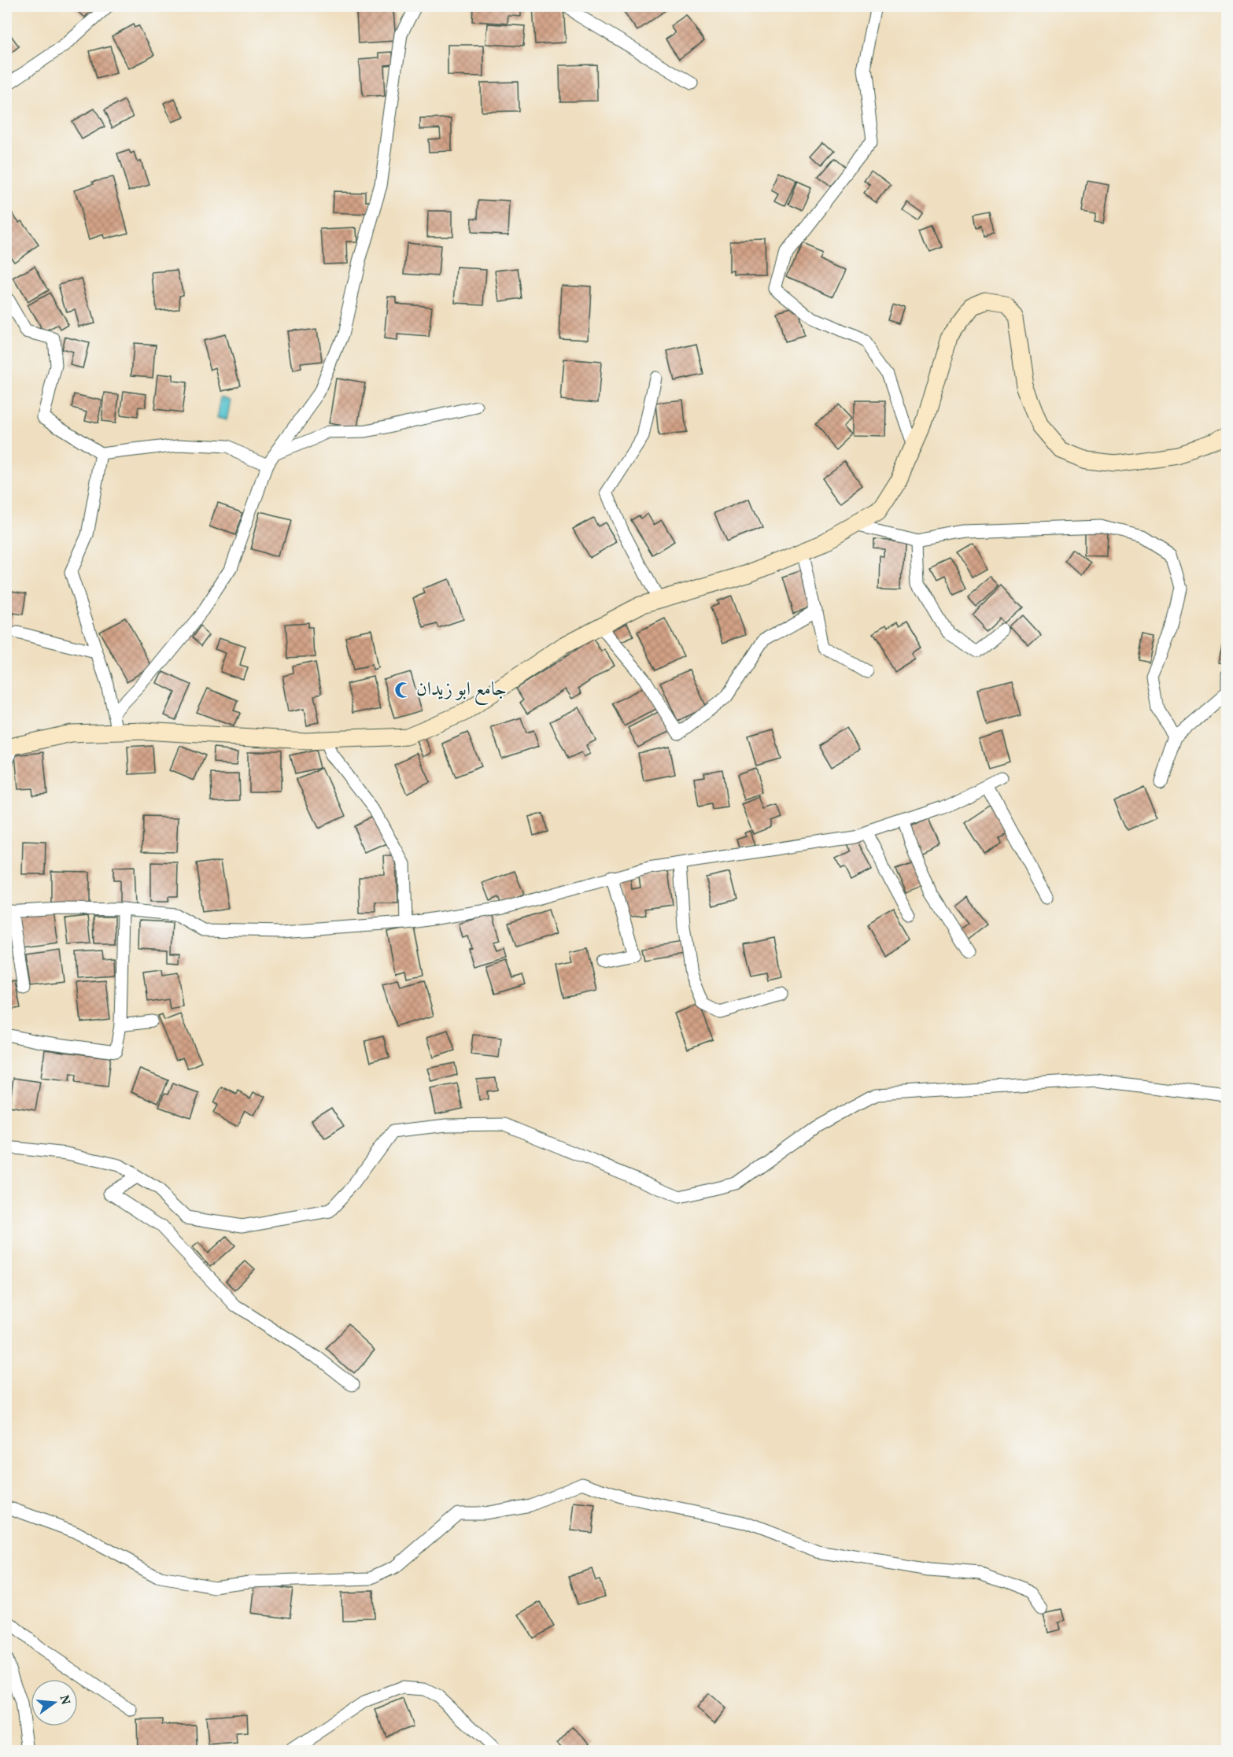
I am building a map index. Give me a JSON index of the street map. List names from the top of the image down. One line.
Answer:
{"places":{"mosque":["جامع ابو زيدان"]},"north":"right"}
